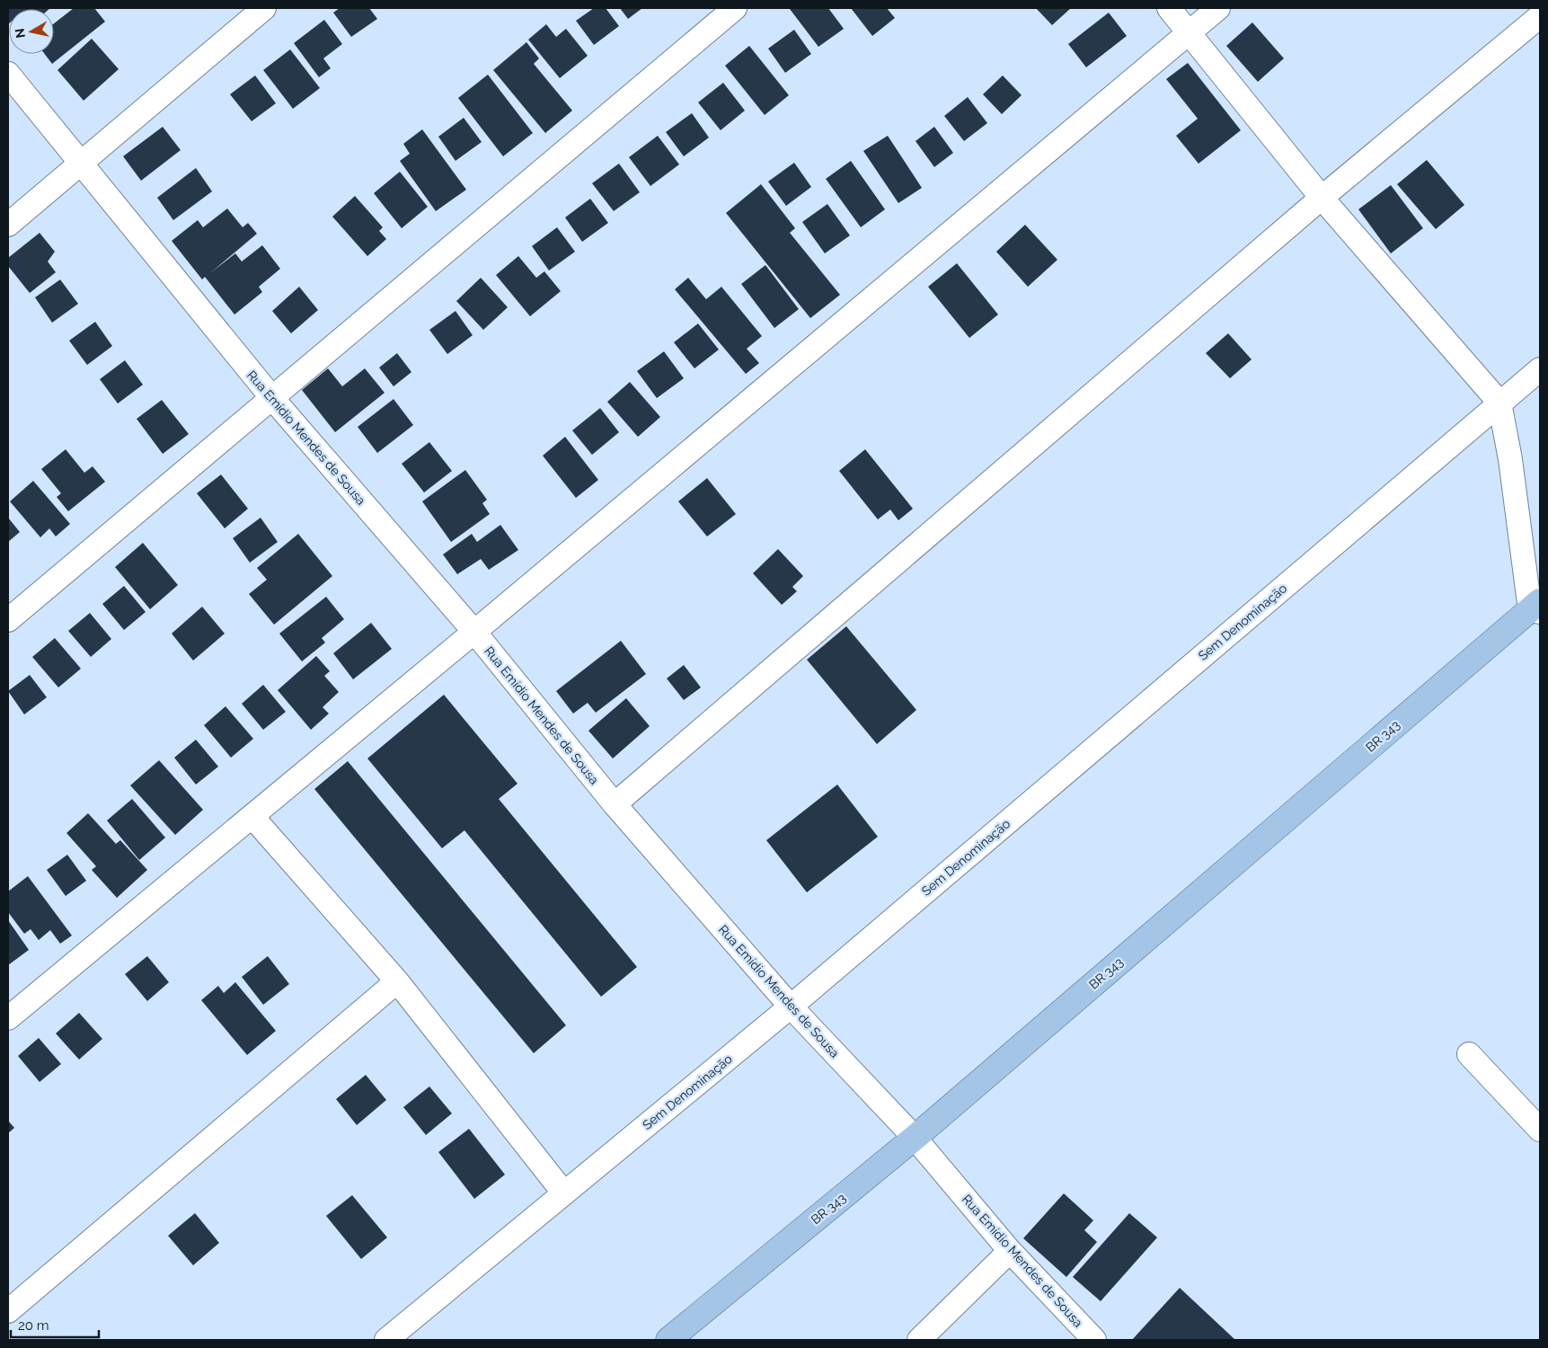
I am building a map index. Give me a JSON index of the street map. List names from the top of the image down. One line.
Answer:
{"streets":{"main road":["BR 343"],"street":["Rua Emídio Mendes de Sousa","Sem Denominação"]},"crossings":[["Rua Emídio Mendes de Sousa","Sem Denominação"],["Rua Emídio Mendes de Sousa","BR 343"]],"scale_bar":"20 m","north":"left"}
